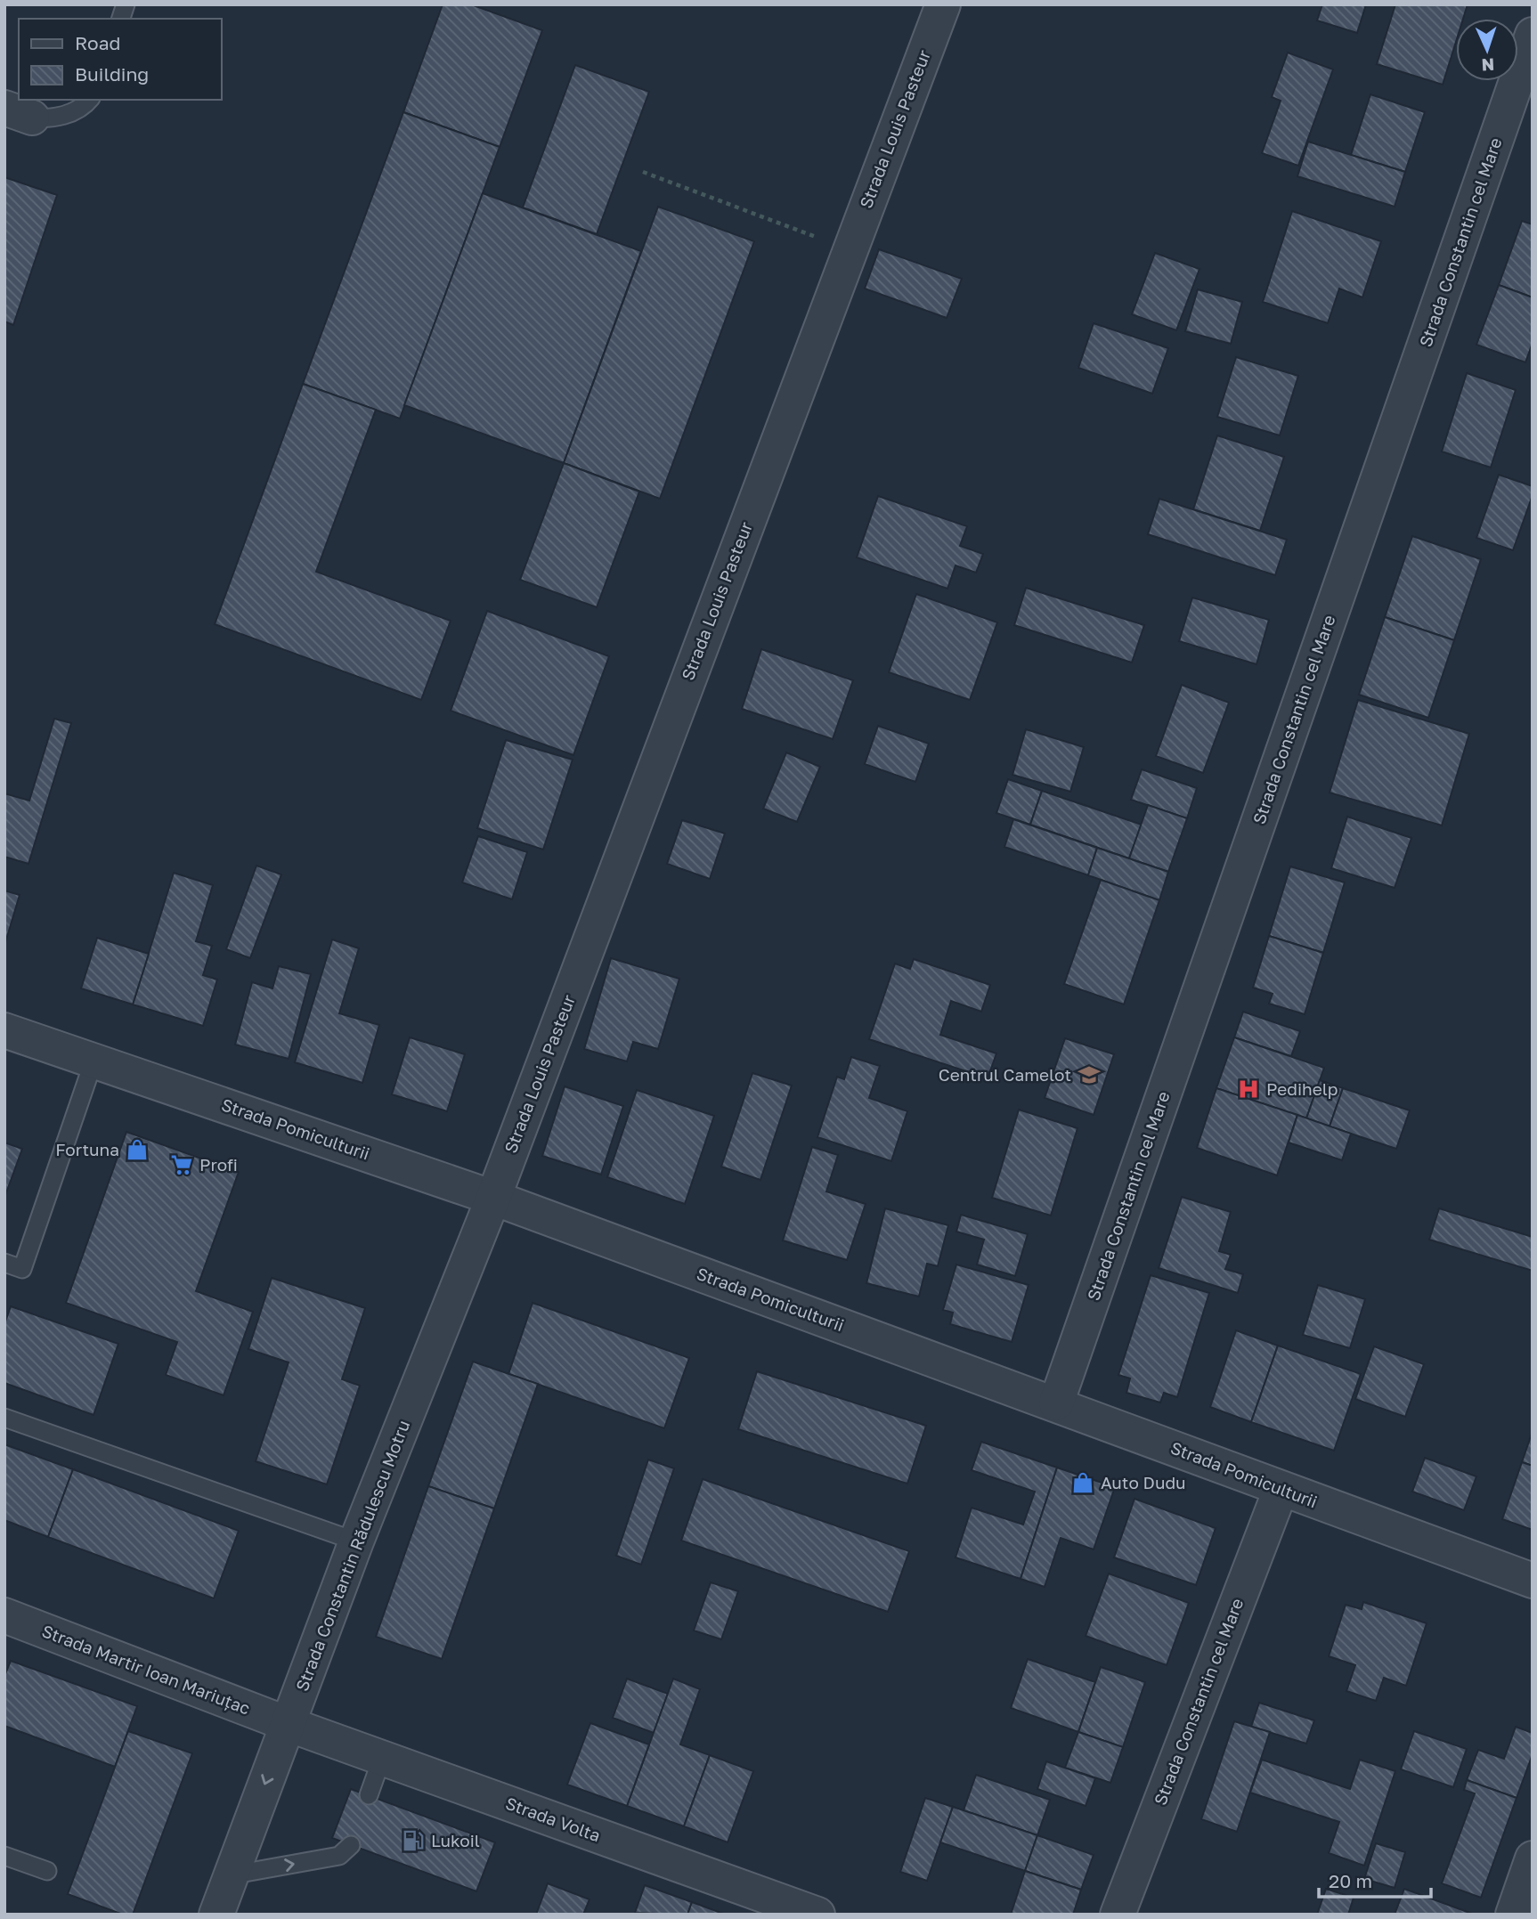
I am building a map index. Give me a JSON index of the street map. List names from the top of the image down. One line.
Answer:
{"streets":{"street":["Strada Louis Pasteur","Strada Constantin cel Mare","Strada Pomiculturii","Strada Constantin Rădulescu Motru","Strada Martir Ioan Mariuțac","Strada Volta"]},"crossings":[["Strada Louis Pasteur","Strada Pomiculturii"],["Strada Louis Pasteur","Strada Constantin Rădulescu Motru"],["Strada Constantin cel Mare","Strada Pomiculturii"],["Strada Pomiculturii","Strada Constantin Rădulescu Motru"],["Strada Constantin Rădulescu Motru","Strada Martir Ioan Mariuțac"],["Strada Constantin Rădulescu Motru","Strada Volta"],["Strada Martir Ioan Mariuțac","Strada Volta"]],"places":{"school or university":["Centrul Camelot"],"hospital":["Pedihelp"],"shop":["Fortuna","Auto Dudu"],"supermarket":["Profi"],"fuel station":["Lukoil"]},"legend":["Road","Building"],"scale_bar":"20 m","north":"bottom"}
